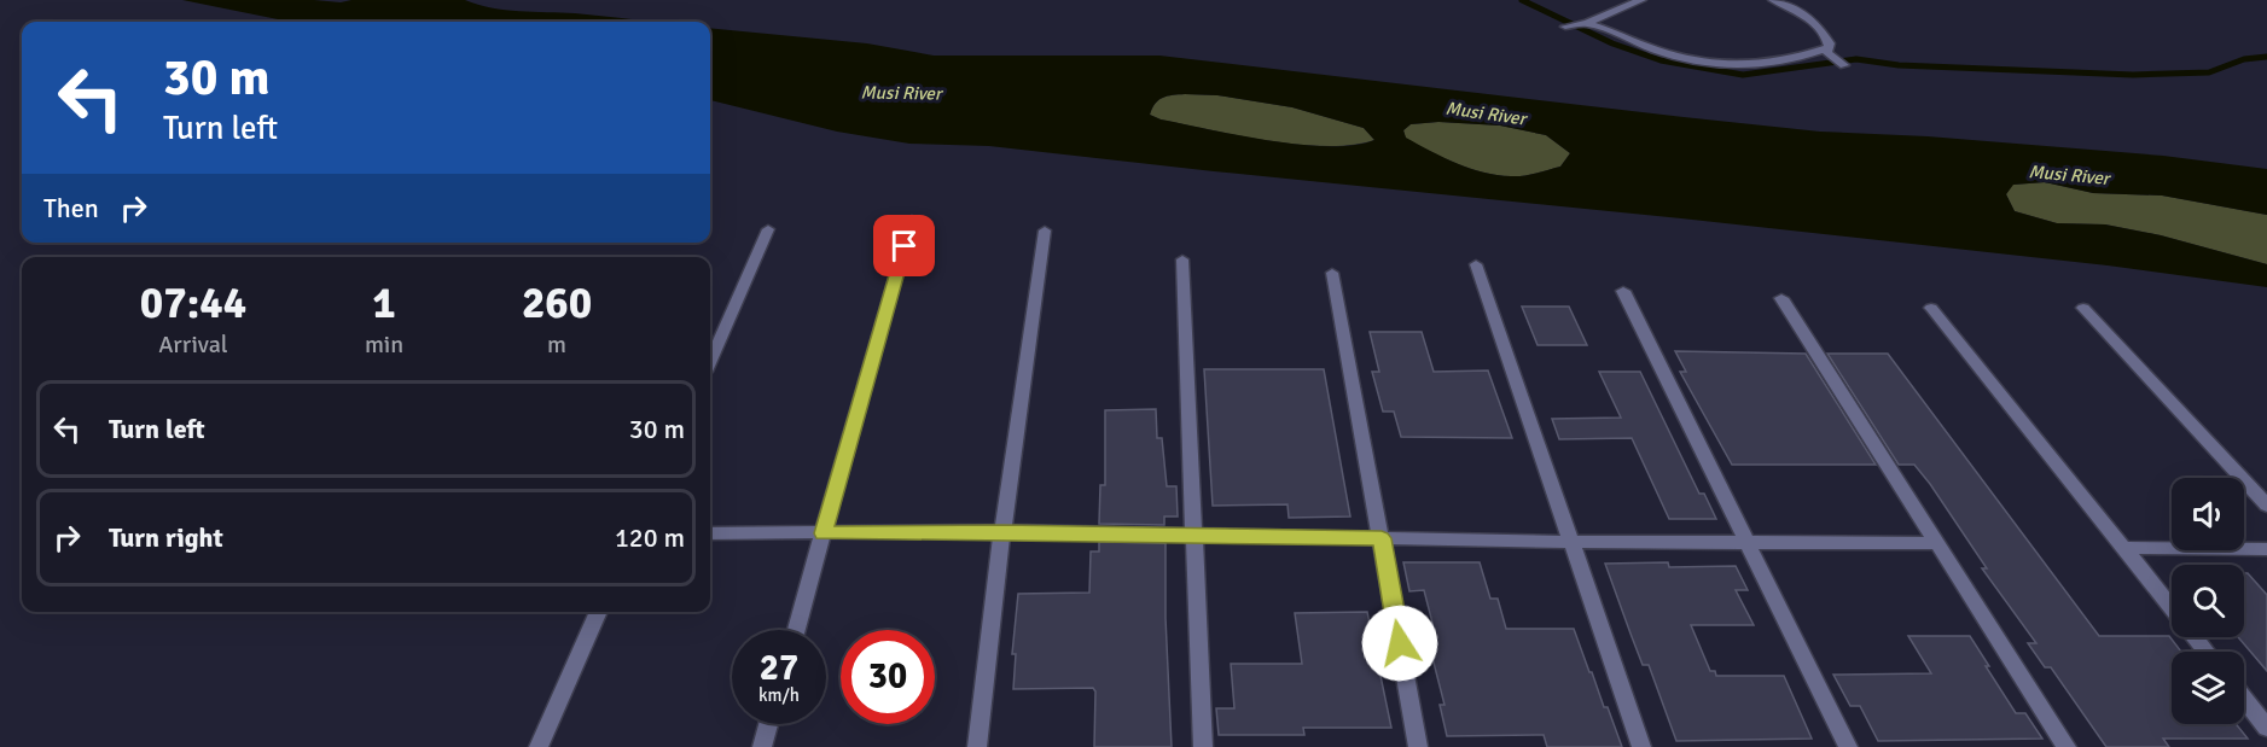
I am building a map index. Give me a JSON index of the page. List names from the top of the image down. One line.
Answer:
{"water":["Musi River"],"page":{"turn":["30 m","Turn left"],"then":"Then","eta":["07:44","Arrival","1","min","260","m"],"list":[{"name":"Turn left","value":"30 m"},{"name":"Turn right","value":"120 m"}],"speed":"27 km/h","limit":"30"}}
